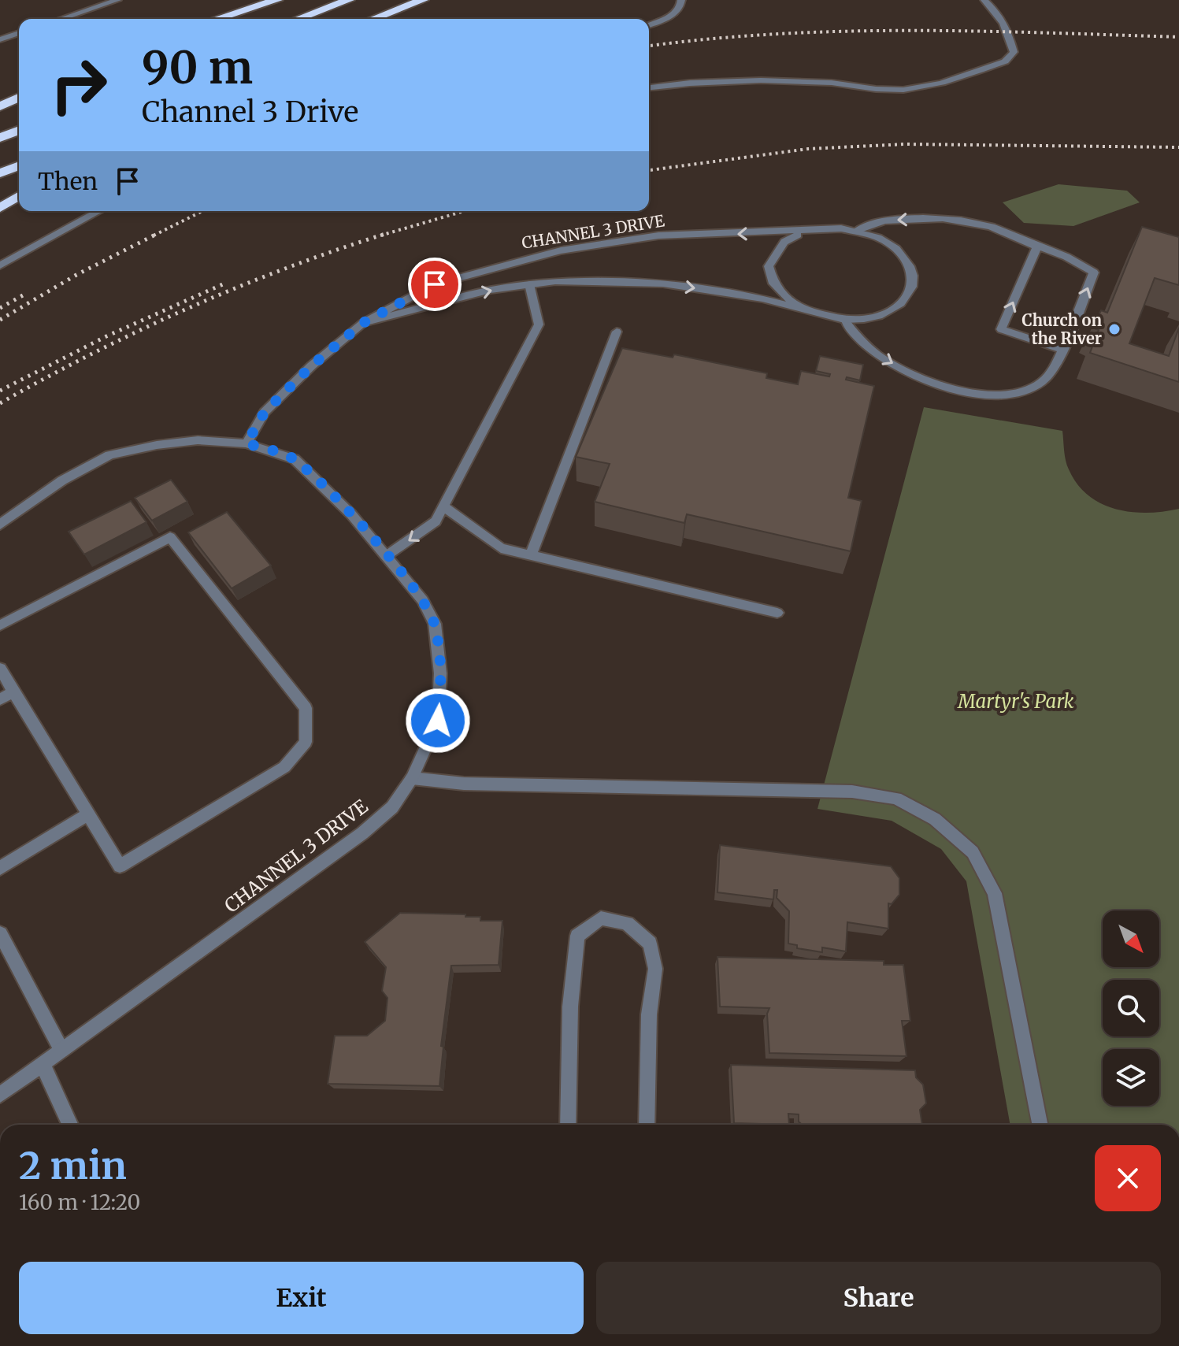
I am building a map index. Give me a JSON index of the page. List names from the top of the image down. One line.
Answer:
{"streets":{"street":["CHANNEL 3 DRIVE"]},"parks":["Martyr's Park"],"places":["Church on the River"],"north":"bottom right","page":{"turn":["90 m","Channel 3 Drive"],"then":"Then","heading":["2 min","160 m · 12:20"],"buttons":["Exit","Share"]}}
